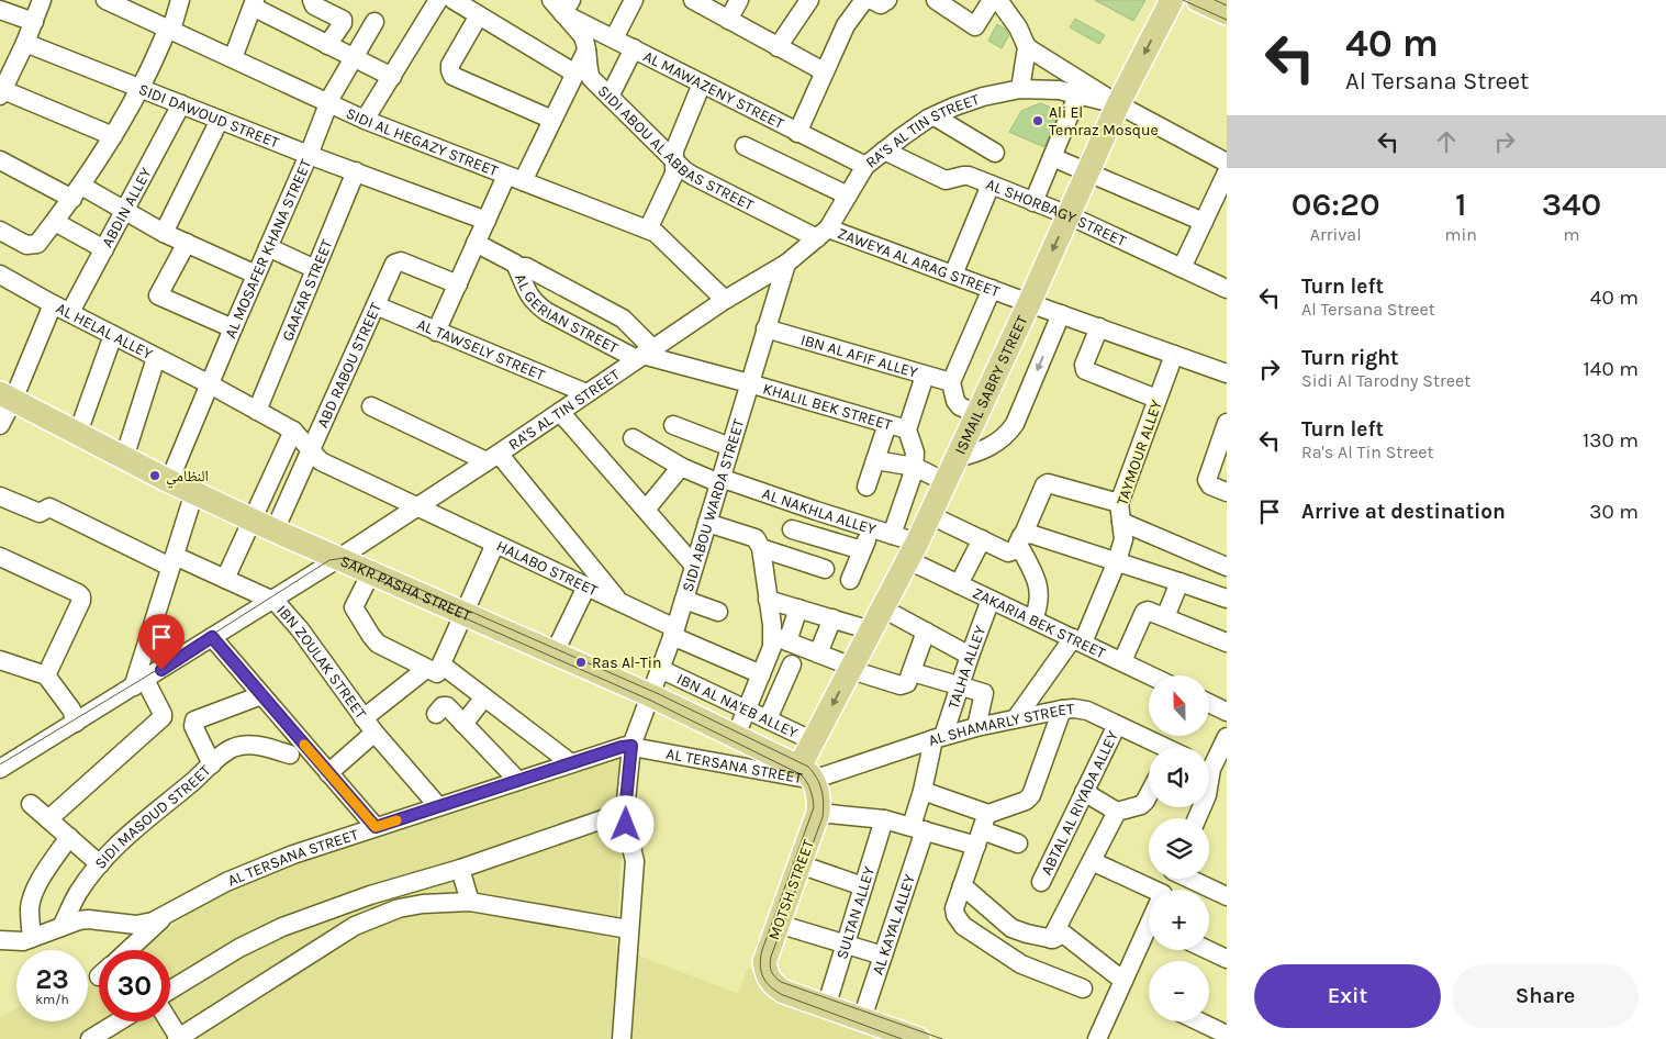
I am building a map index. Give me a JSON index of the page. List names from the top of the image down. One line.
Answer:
{"streets":{"main road":["ISMAIL SABRY STREET","SAKR PASHA STREET","MOTSH STREET"],"street":["AL MAWAZENY STREET","SIDI DAWOUD STREET","RA'S AL TIN STREET","SIDI AL HEGAZY STREET","SIDI ABOU AL ABBAS STREET","ABDIN ALLEY","AL SHORBAGY STREET","AL MOSAFER KHANA STREET","ZAWEYA AL ARAG STREET","GAAFAR STREET","AL GERIAN STREET","AL HELAL ALLEY","AL TAWSELY STREET","IBN AL AFIF ALLEY","ABD RABOU STREET","KHALIL BEK STREET","TAYMOUR ALLEY","SIDI ABOU WARDA STREET","AL NAKHLA ALLEY","HALABO STREET","ZAKARIA BEK STREET","IBN ZOULAK STREET","TALHA ALLEY","IBN AL NA'EB ALLEY","AL SHAMARLY STREET","AL TERSANA STREET","ABTAL AL RIYADA ALLEY","SIDI MASOUD STREET","SULTAN ALLEY","AL KAYAL ALLEY"]},"crossings":[["AL MAWAZENY STREET","RA'S AL TIN STREET"],["AL MAWAZENY STREET","SIDI ABOU AL ABBAS STREET"],["SIDI DAWOUD STREET","ABDIN ALLEY"],["SIDI DAWOUD STREET","AL MOSAFER KHANA STREET"],["SIDI DAWOUD STREET","GAAFAR STREET"],["RA'S AL TIN STREET","SIDI AL HEGAZY STREET"],["RA'S AL TIN STREET","SIDI ABOU AL ABBAS STREET"],["RA'S AL TIN STREET","AL SHORBAGY STREET"],["RA'S AL TIN STREET","ZAWEYA AL ARAG STREET"],["RA'S AL TIN STREET","AL GERIAN STREET"],["RA'S AL TIN STREET","AL TAWSELY STREET"],["RA'S AL TIN STREET","ISMAIL SABRY STREET"],["RA'S AL TIN STREET","SIDI ABOU WARDA STREET"],["RA'S AL TIN STREET","HALABO STREET"],["RA'S AL TIN STREET","SAKR PASHA STREET"],["RA'S AL TIN STREET","IBN ZOULAK STREET"],["SIDI AL HEGAZY STREET","AL MOSAFER KHANA STREET"],["SIDI ABOU AL ABBAS STREET","ZAWEYA AL ARAG STREET"],["ABDIN ALLEY","AL HELAL ALLEY"],["AL SHORBAGY STREET","ISMAIL SABRY STREET"],["AL MOSAFER KHANA STREET","AL HELAL ALLEY"],["AL MOSAFER KHANA STREET","SAKR PASHA STREET"],["ZAWEYA AL ARAG STREET","ISMAIL SABRY STREET"],["ZAWEYA AL ARAG STREET","TAYMOUR ALLEY"],["GAAFAR STREET","AL HELAL ALLEY"],["AL GERIAN STREET","KHALIL BEK STREET"],["AL GERIAN STREET","SIDI ABOU WARDA STREET"],["AL HELAL ALLEY","ABD RABOU STREET"],["AL HELAL ALLEY","HALABO STREET"],["AL TAWSELY STREET","ABD RABOU STREET"],["IBN AL AFIF ALLEY","SIDI ABOU WARDA STREET"],["ABD RABOU STREET","HALABO STREET"],["ABD RABOU STREET","SAKR PASHA STREET"],["ISMAIL SABRY STREET","AL NAKHLA ALLEY"],["ISMAIL SABRY STREET","SAKR PASHA STREET"],["ISMAIL SABRY STREET","ZAKARIA BEK STREET"],["ISMAIL SABRY STREET","IBN AL NA'EB ALLEY"],["ISMAIL SABRY STREET","AL SHAMARLY STREET"],["ISMAIL SABRY STREET","AL TERSANA STREET"],["ISMAIL SABRY STREET","MOTSH STREET"],["KHALIL BEK STREET","SIDI ABOU WARDA STREET"],["TAYMOUR ALLEY","ZAKARIA BEK STREET"],["TAYMOUR ALLEY","AL SHAMARLY STREET"],["SIDI ABOU WARDA STREET","AL NAKHLA ALLEY"],["SIDI ABOU WARDA STREET","HALABO STREET"],["SIDI ABOU WARDA STREET","SAKR PASHA STREET"],["SIDI ABOU WARDA STREET","IBN AL NA'EB ALLEY"],["SIDI ABOU WARDA STREET","AL TERSANA STREET"],["AL NAKHLA ALLEY","ZAKARIA BEK STREET"],["SAKR PASHA STREET","AL SHAMARLY STREET"],["SAKR PASHA STREET","AL TERSANA STREET"],["SAKR PASHA STREET","MOTSH STREET"],["ZAKARIA BEK STREET","TALHA ALLEY"],["IBN ZOULAK STREET","AL TERSANA STREET"],["TALHA ALLEY","AL SHAMARLY STREET"],["TALHA ALLEY","AL KAYAL ALLEY"],["AL SHAMARLY STREET","AL TERSANA STREET"],["AL SHAMARLY STREET","ABTAL AL RIYADA ALLEY"],["AL SHAMARLY STREET","MOTSH STREET"],["AL SHAMARLY STREET","AL KAYAL ALLEY"],["AL TERSANA STREET","SIDI MASOUD STREET"],["AL TERSANA STREET","MOTSH STREET"],["MOTSH STREET","SULTAN ALLEY"]],"places":["Ali El Temraz Mosque","النظامي","Ras Al-Tin"],"north":"top","page":{"turn":["40 m","Al Tersana Street"],"eta":["06:20","Arrival","1","min","340","m"],"list":[{"name":"Turn left","note":"Al Tersana Street","value":"40 m"},{"name":"Turn right","note":"Sidi Al Tarodny Street","value":"140 m"},{"name":"Turn left","note":"Ra's Al Tin Street","value":"130 m"},{"name":"Arrive at destination","value":"30 m"}],"map_buttons":["+","−"],"speed":"23 km/h","limit":"30","buttons":["Exit","Share"]}}
